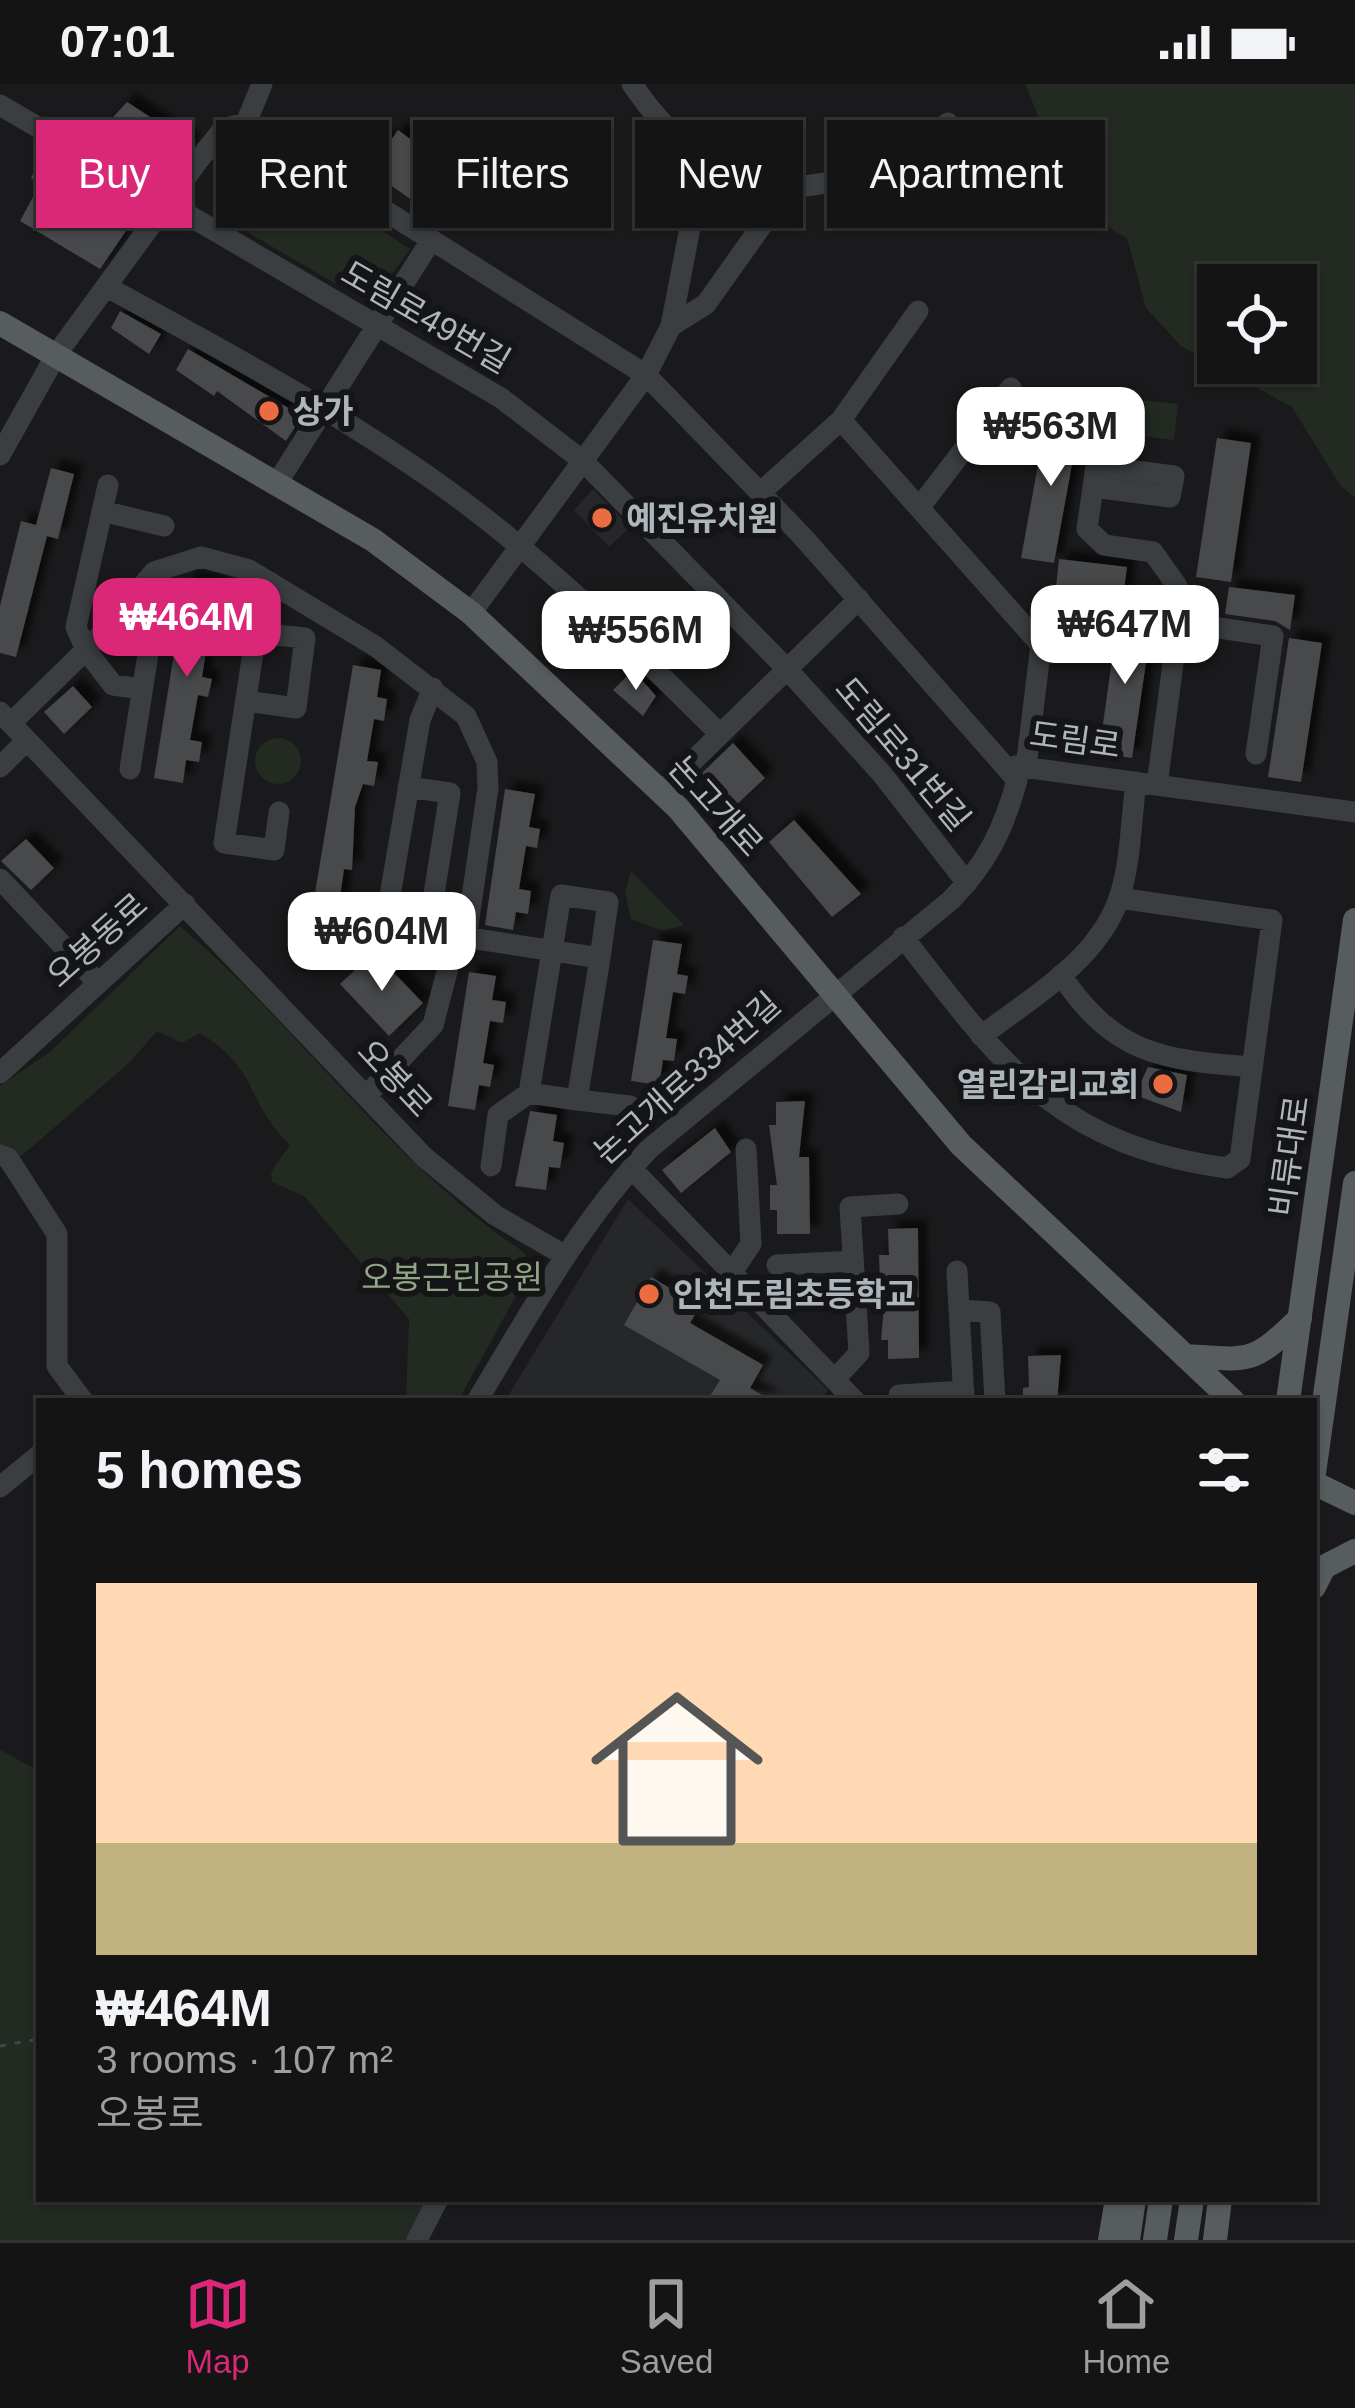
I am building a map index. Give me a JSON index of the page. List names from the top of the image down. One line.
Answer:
{"streets":{"main road":["논고개로","비류대로"],"street":["도림로49번길","도림로","도림로31번길","오봉동로","오봉로","논고개로334번길"]},"crossings":[["도림로49번길","도림로31번길"],["도림로","논고개로334번길"],["도림로31번길","논고개로"],["도림로31번길","논고개로334번길"],["논고개로","논고개로334번길"],["오봉동로","오봉로"],["오봉로","논고개로334번길"]],"parks":["오봉근린공원"],"places":["상가","예진유치원","열린감리교회","인천도림초등학교"],"page":{"status":"07:01","chip":["Buy","Rent","Filters","New","Apartment"],"price":["₩563M","₩464M","₩647M","₩556M","₩604M"],"heading":"5 homes","list":[{"name":"₩464M","note":"3 rooms · 107 m² · 오봉로"}],"tabs":["Map","Saved","Home"]}}
